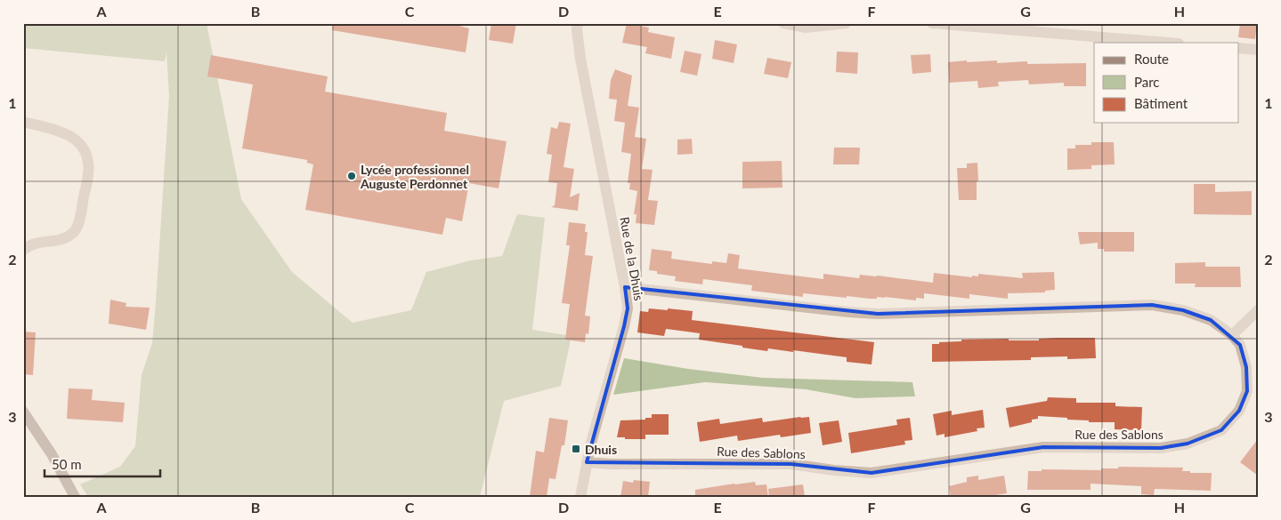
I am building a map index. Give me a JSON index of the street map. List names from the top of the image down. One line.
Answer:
{"streets":{"street":["Rue de la Dhuis","Rue des Sablons"]},"crossings":[["Rue de la Dhuis","Rue des Sablons"]],"places":{"other":["Lycée professionnel Auguste Perdonnet"],"transit":["Dhuis"]},"legend":["Route","Parc","Bâtiment"],"scale_bar":"50 m","grid":{"columns":["A","B","C","D","E","F","G","H"],"rows":["1","2","3"]}}
